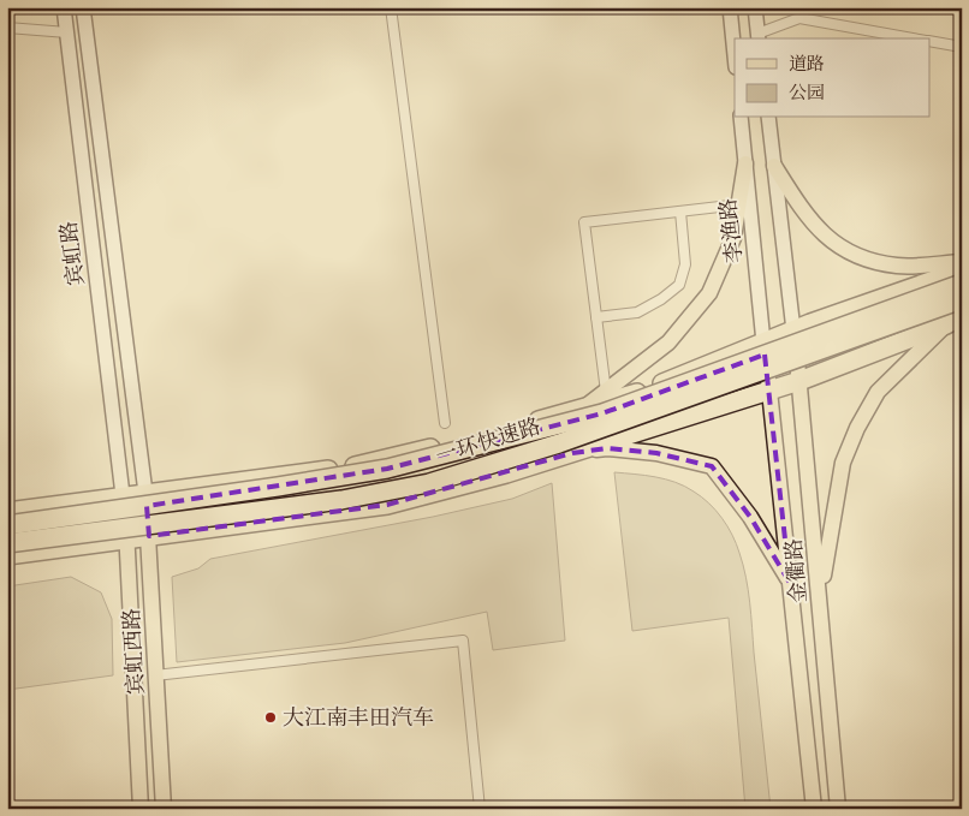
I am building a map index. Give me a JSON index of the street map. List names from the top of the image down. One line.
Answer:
{"streets":{"highway":["一环快速路"],"main road":["李渔路","宾虹路","金衢路","宾虹西路"]},"crossings":[["李渔路","金衢路"],["宾虹路","宾虹西路"]],"places":["大江南丰田汽车"],"legend":["道路","公园"]}
